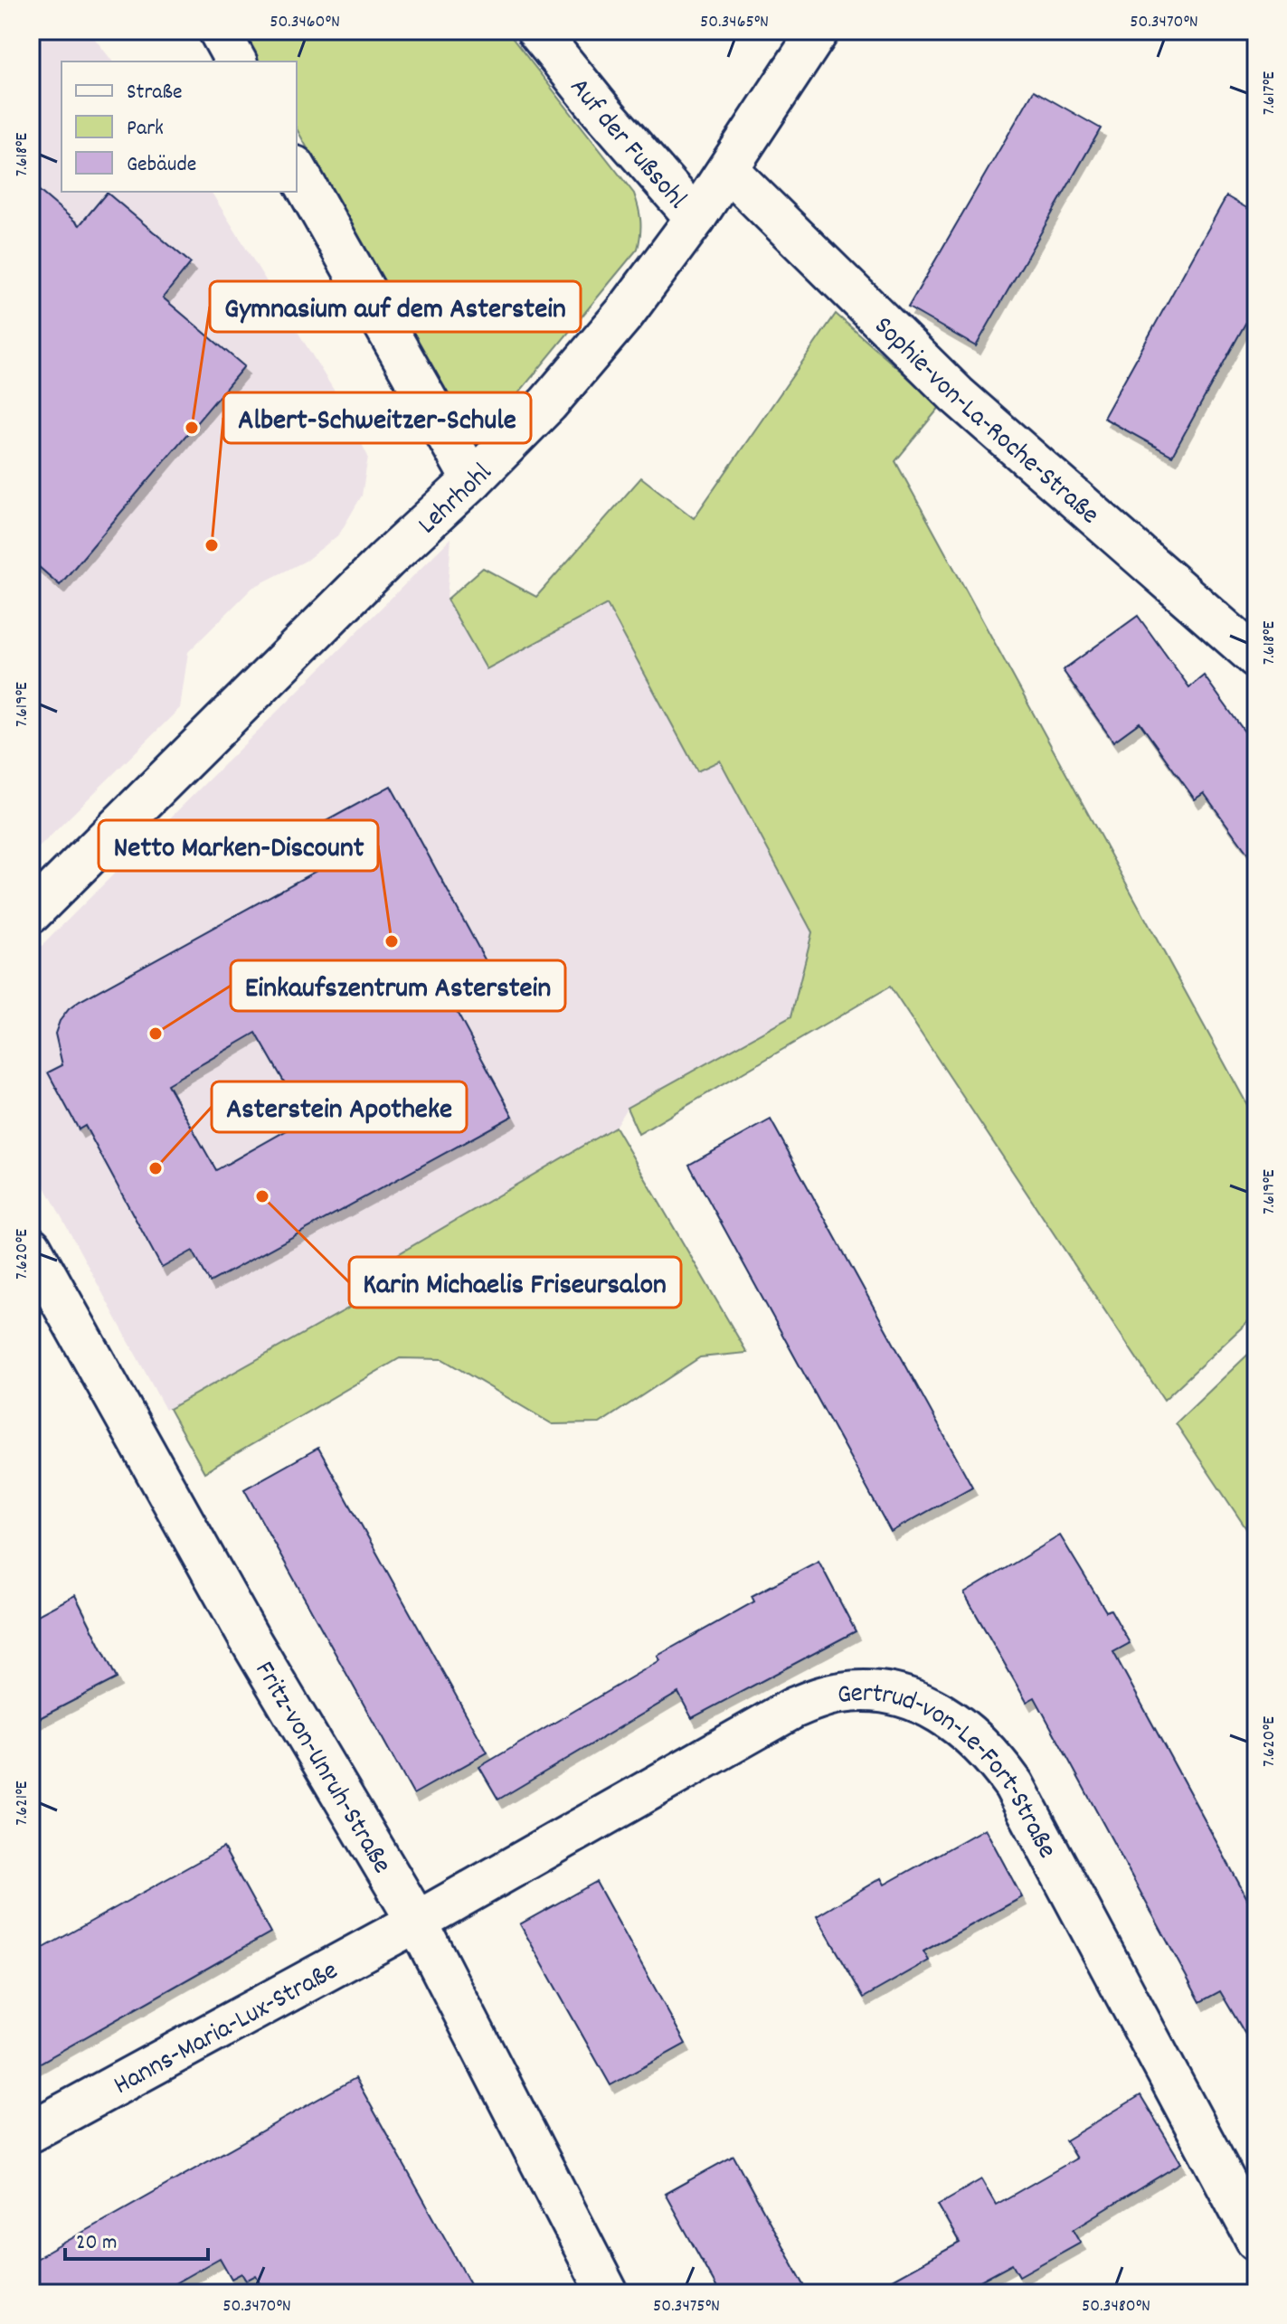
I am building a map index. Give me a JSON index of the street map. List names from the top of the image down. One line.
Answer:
{"streets":{"street":["Auf der Fußsohl","Sophie-von-La-Roche-Straße","Lehrhohl","Fritz-von-Unruh-Straße","Gertrud-von-Le-Fort-Straße","Hanns-Maria-Lux-Straße"]},"crossings":[["Auf der Fußsohl","Lehrhohl"],["Sophie-von-La-Roche-Straße","Lehrhohl"],["Fritz-von-Unruh-Straße","Gertrud-von-Le-Fort-Straße"],["Fritz-von-Unruh-Straße","Hanns-Maria-Lux-Straße"],["Gertrud-von-Le-Fort-Straße","Hanns-Maria-Lux-Straße"]],"places":["Gymnasium auf dem Asterstein","Albert-Schweitzer-Schule","Netto Marken-Discount","Einkaufszentrum Asterstein","Asterstein Apotheke","Karin Michaelis Friseursalon"],"legend":["Straße","Park","Gebäude"],"scale_bar":"20 m","coordinates":["50.3460°N","50.3465°N","50.3470°N","7.617°E","7.618°E","7.619°E","7.620°E","7.621°E","50.3475°N","50.3480°N"]}
